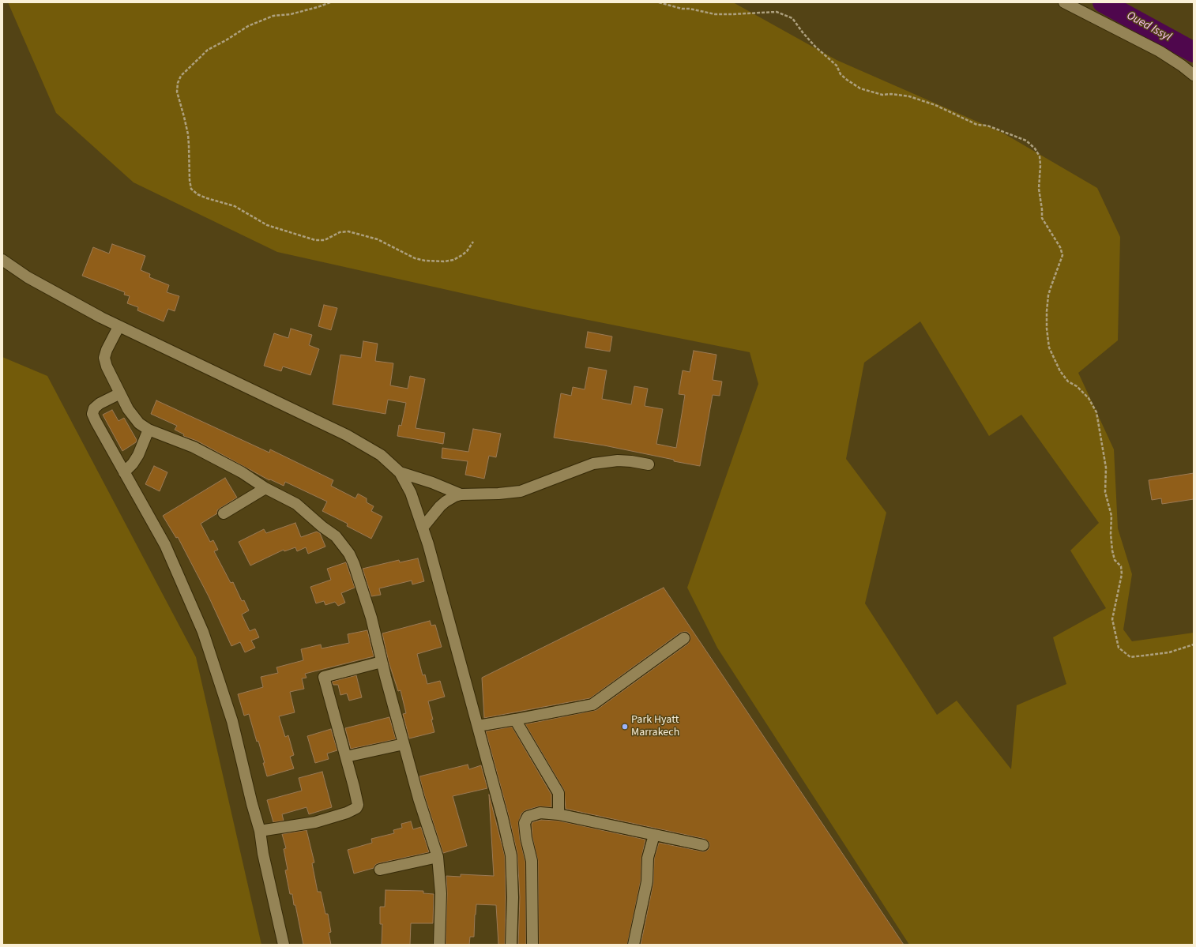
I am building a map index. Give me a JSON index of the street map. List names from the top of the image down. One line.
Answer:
{"water":["Oued Issyl"],"places":["Park Hyatt Marrakech"]}
